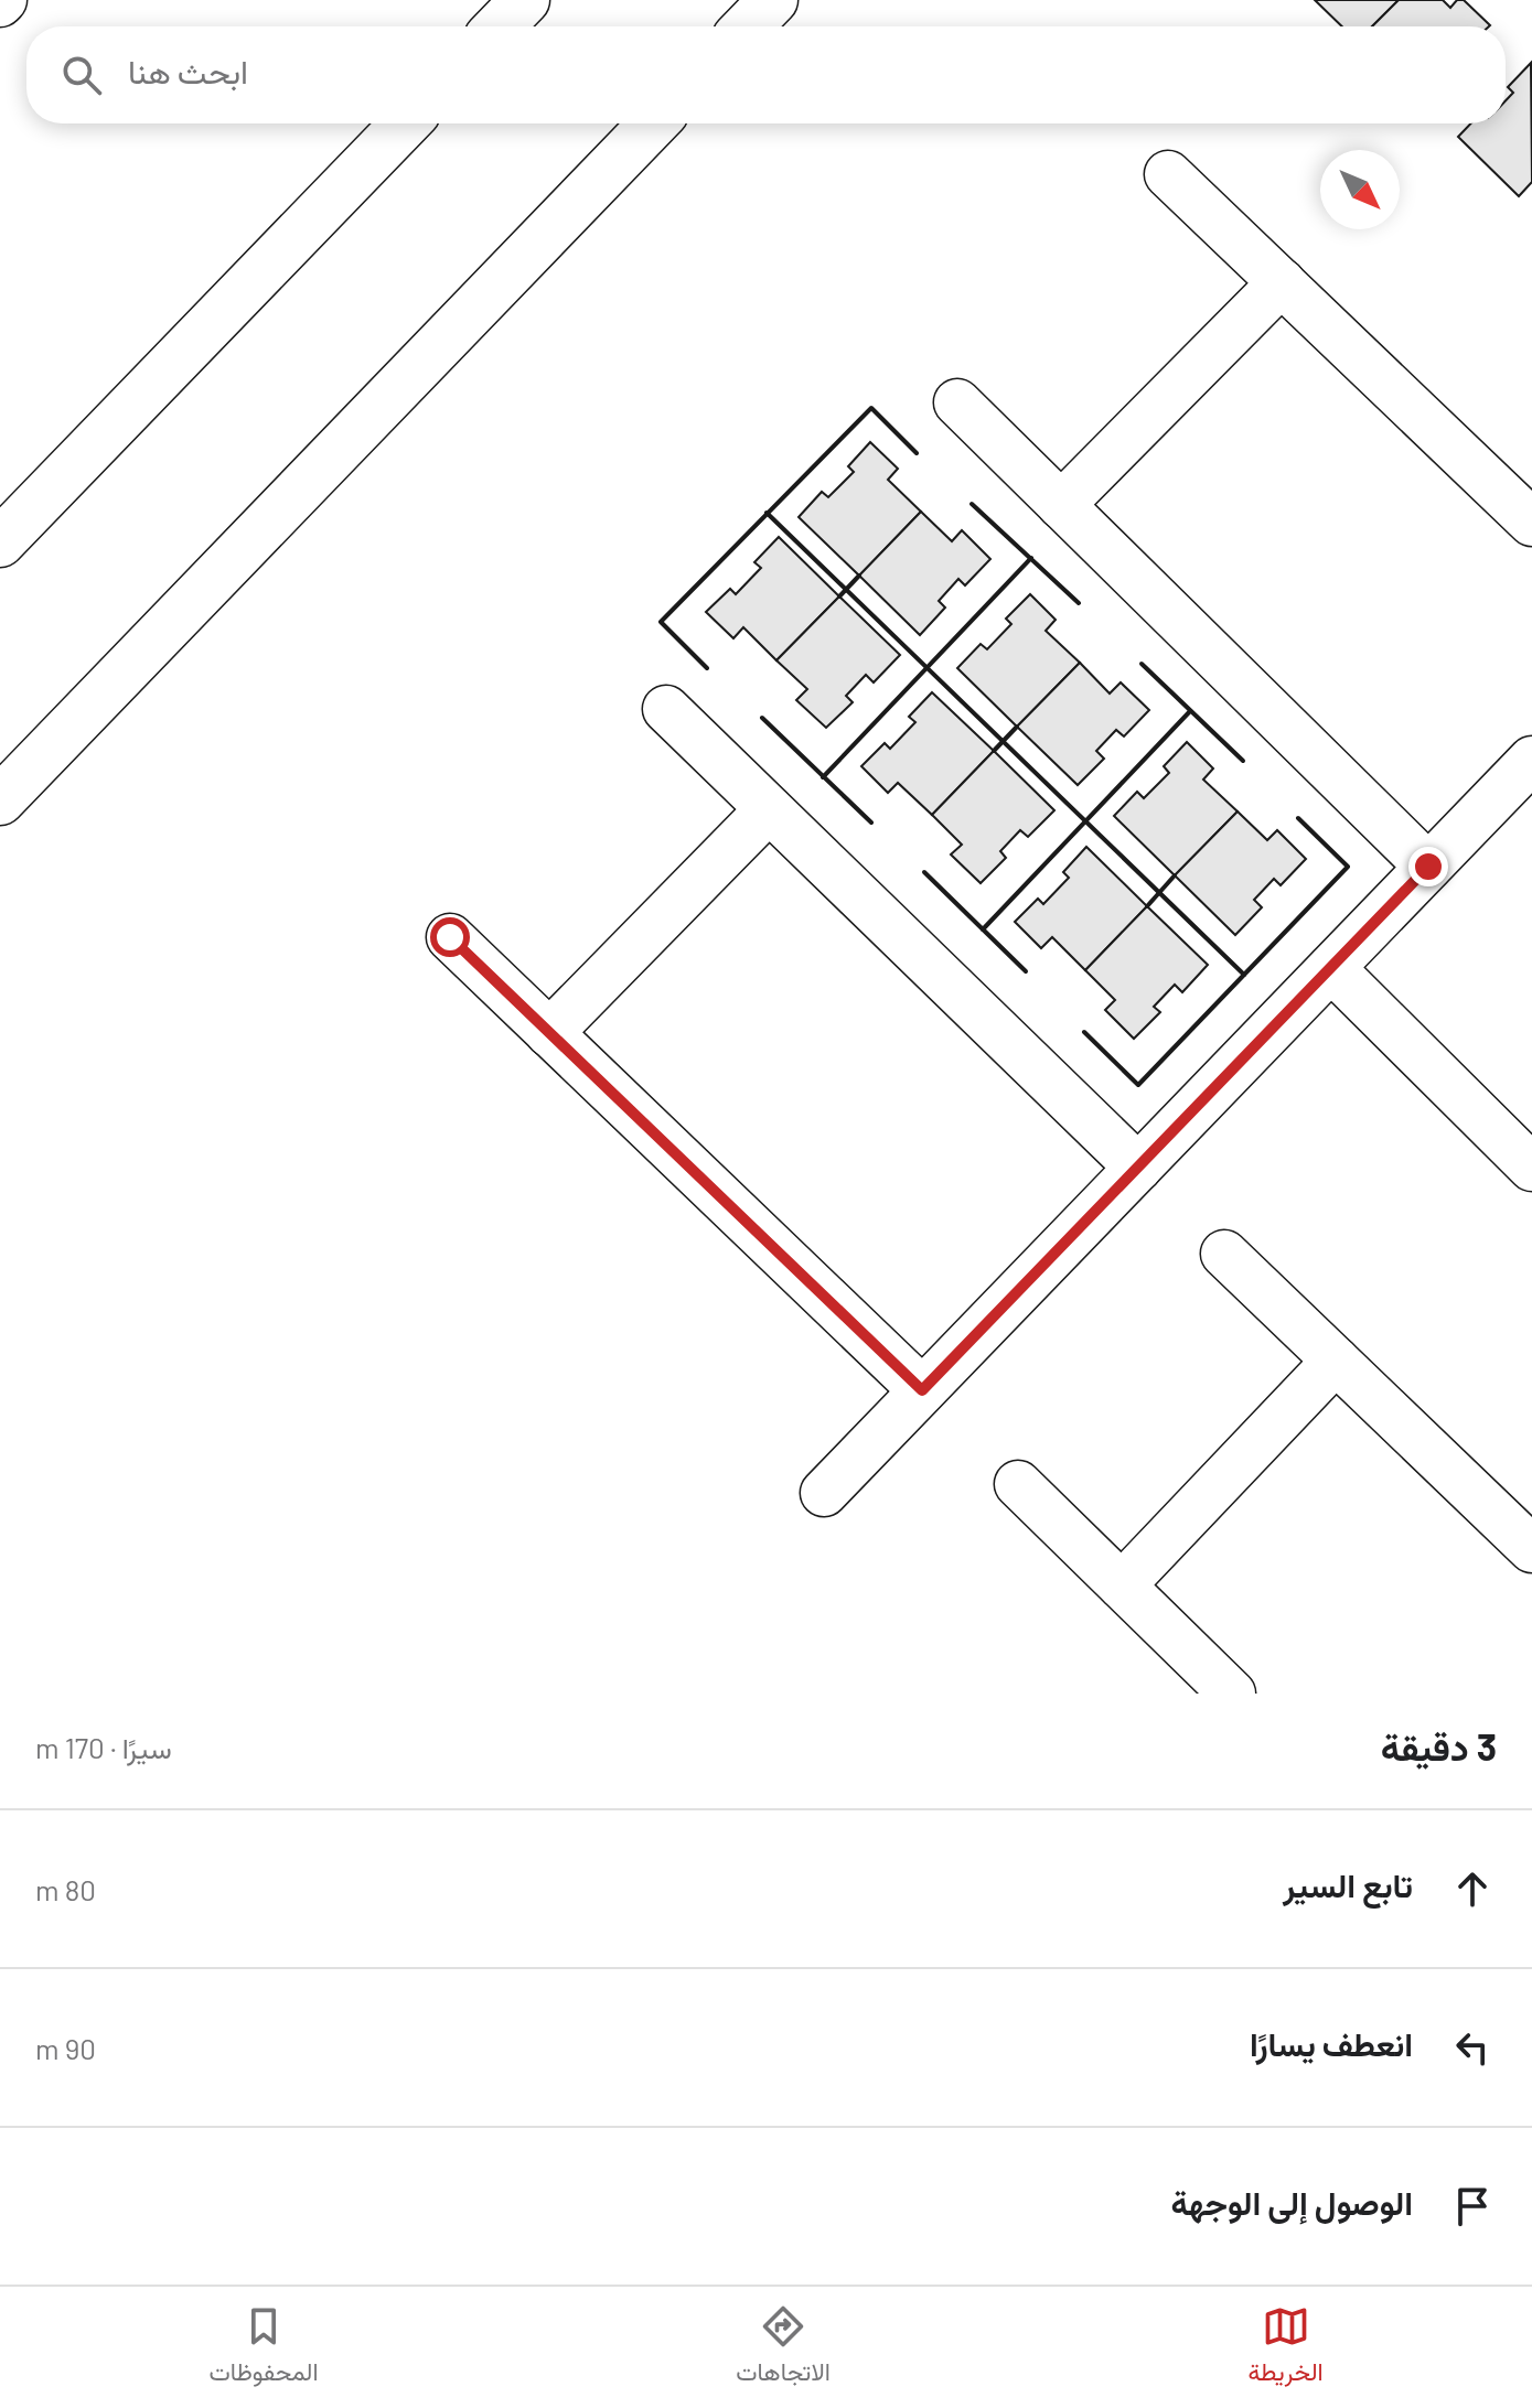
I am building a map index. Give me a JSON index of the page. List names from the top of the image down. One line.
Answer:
{"north":"bottom right","page":{"search":"ابحث هنا","heading":["3 دقيقة","سيرًا · 170 m"],"list":[["تابع السير","80 m"],["انعطف يسارًا","90 m"],"الوصول إلى الوجهة"],"nav":["الخريطة","الاتجاهات","المحفوظات"]}}
